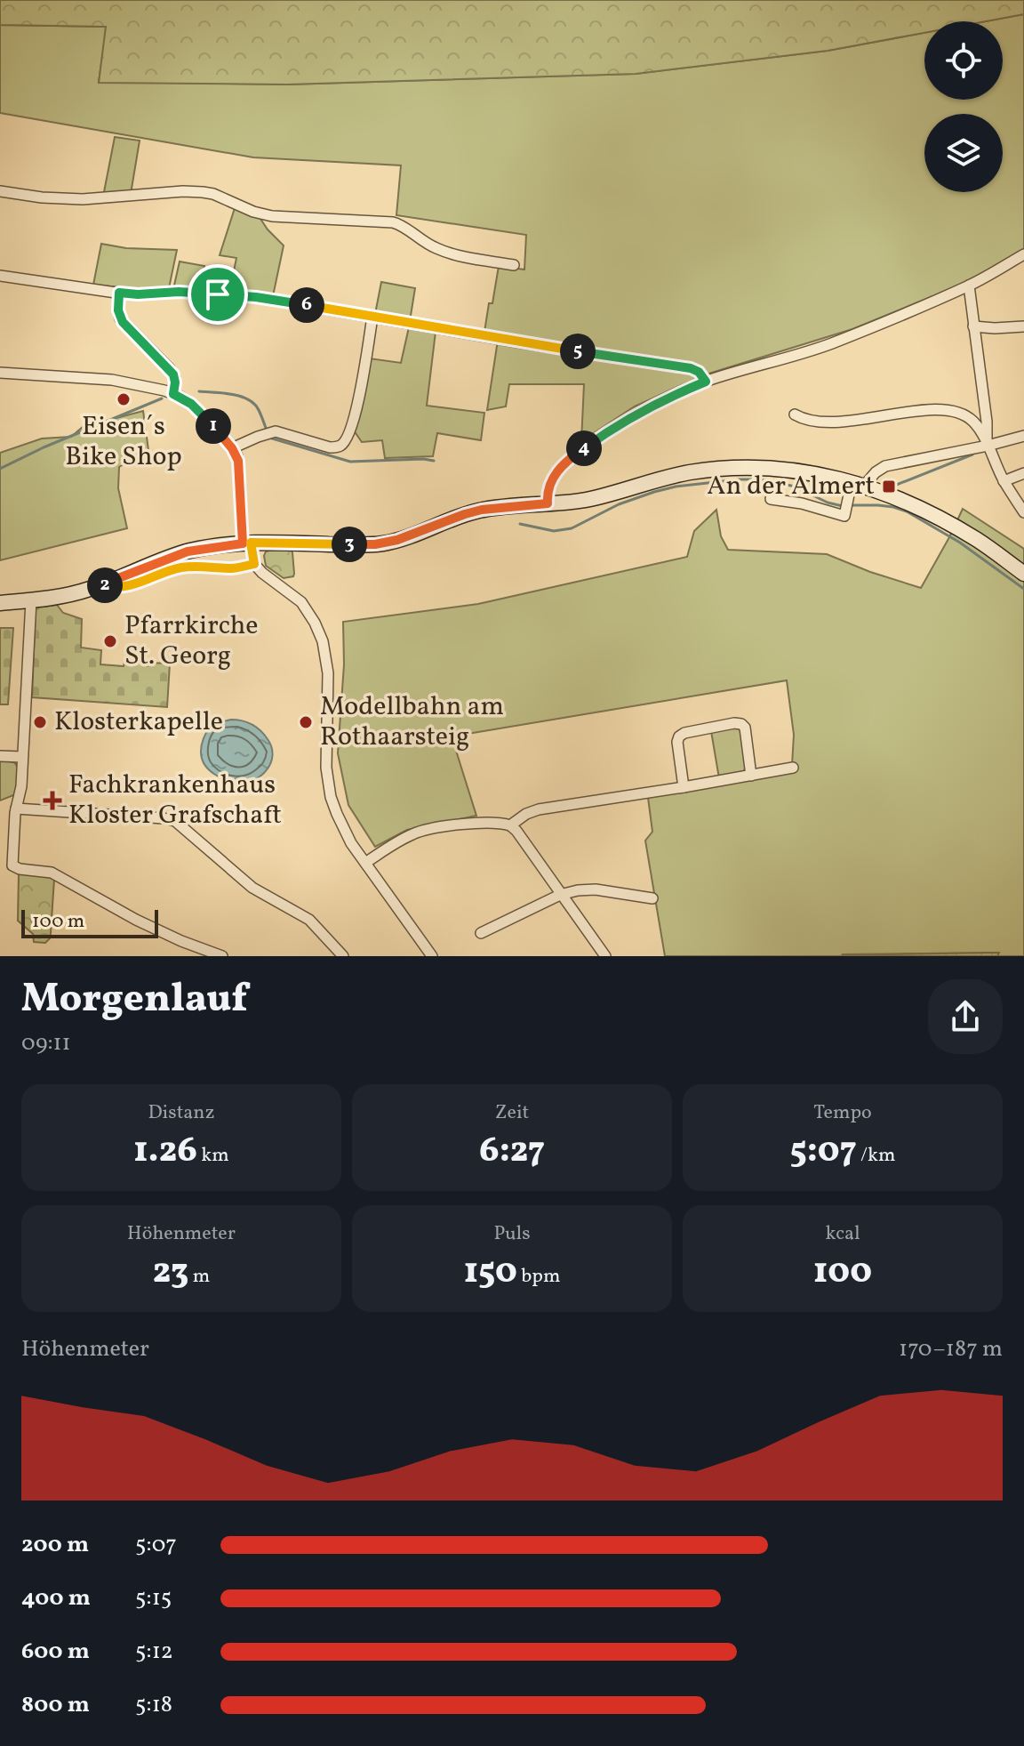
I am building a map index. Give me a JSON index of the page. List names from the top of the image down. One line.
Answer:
{"places":{"other":["Eisen´s Bike Shop","Pfarrkirche St. Georg","Klosterkapelle","Modellbahn am Rothaarsteig"],"transit":["An der Almert"],"health":["Fachkrankenhaus Kloster Grafschaft"]},"scale_bar":"100 m","page":{"pins":["6","5","1","4","3","2"],"scale":"100 m","heading":["Morgenlauf","09:11"],"stats":[["Distanz","1.26 km"],["Zeit","6:27"],["Tempo","5:07 /km"],["Höhenmeter","23 m"],["Puls","150 bpm"],["kcal","100"]],"chart":["Höhenmeter","170–187 m"],"list":[{"name":"200 m","note":"5:07"},{"name":"400 m","note":"5:15"},{"name":"600 m","note":"5:12"},{"name":"800 m","note":"5:18"}]}}
